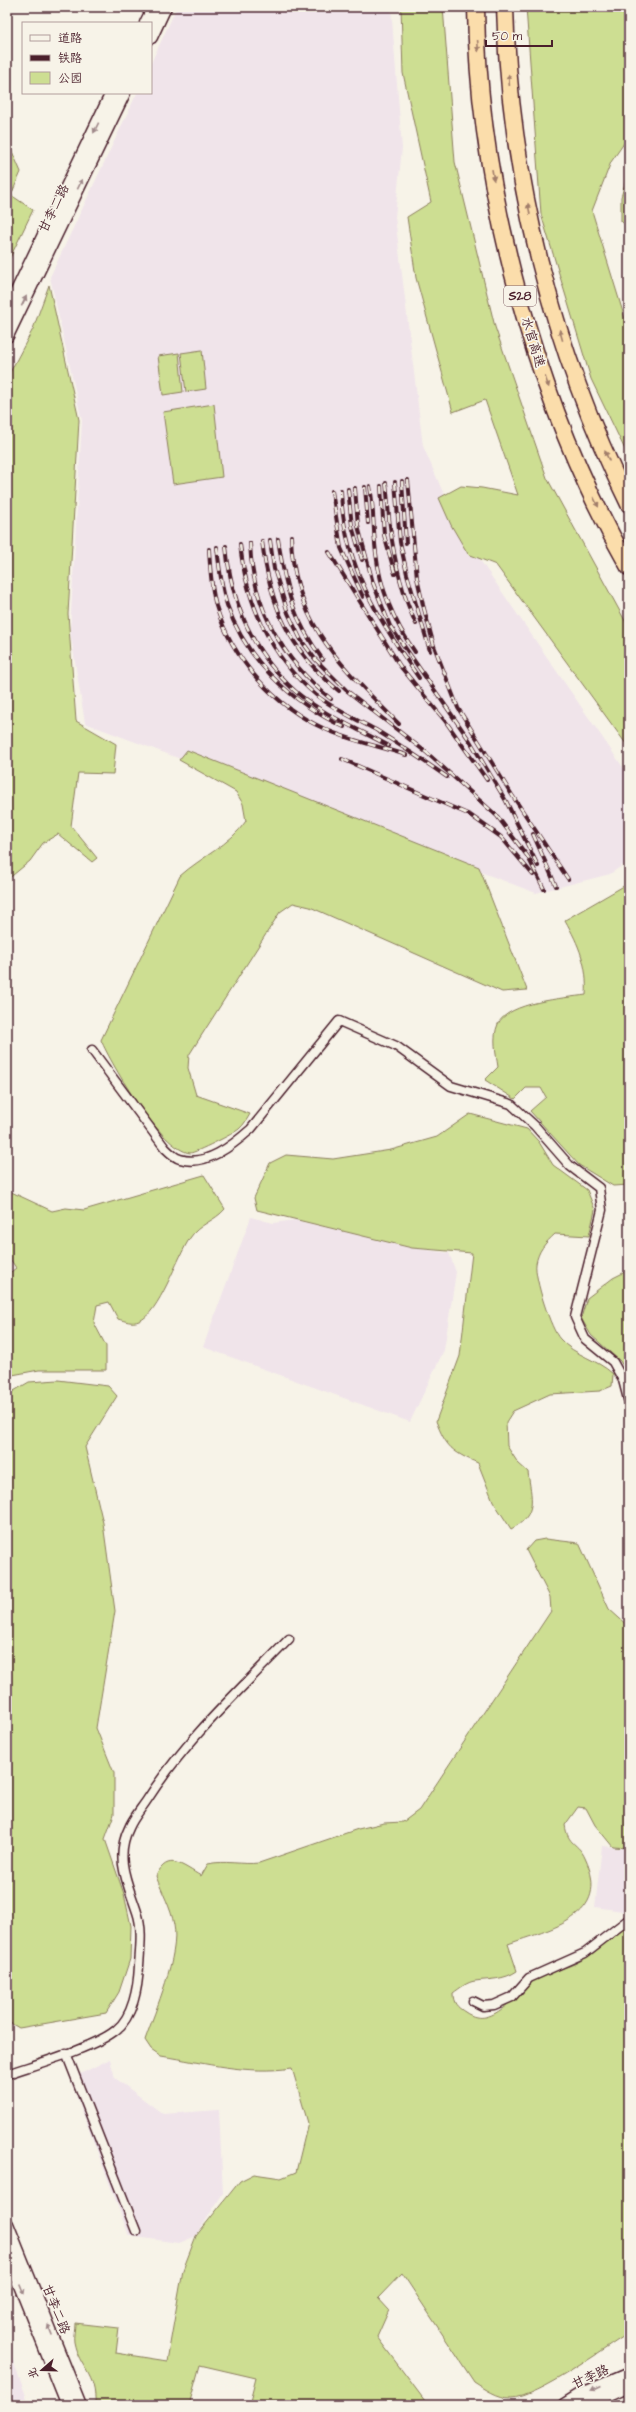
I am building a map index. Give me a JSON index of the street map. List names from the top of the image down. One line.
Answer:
{"streets":{"highway":["S28","水官高速"],"main road":["甘李二路","甘李路"]},"legend":["道路","铁路","公园"],"scale_bar":"50 m","north":"left"}
